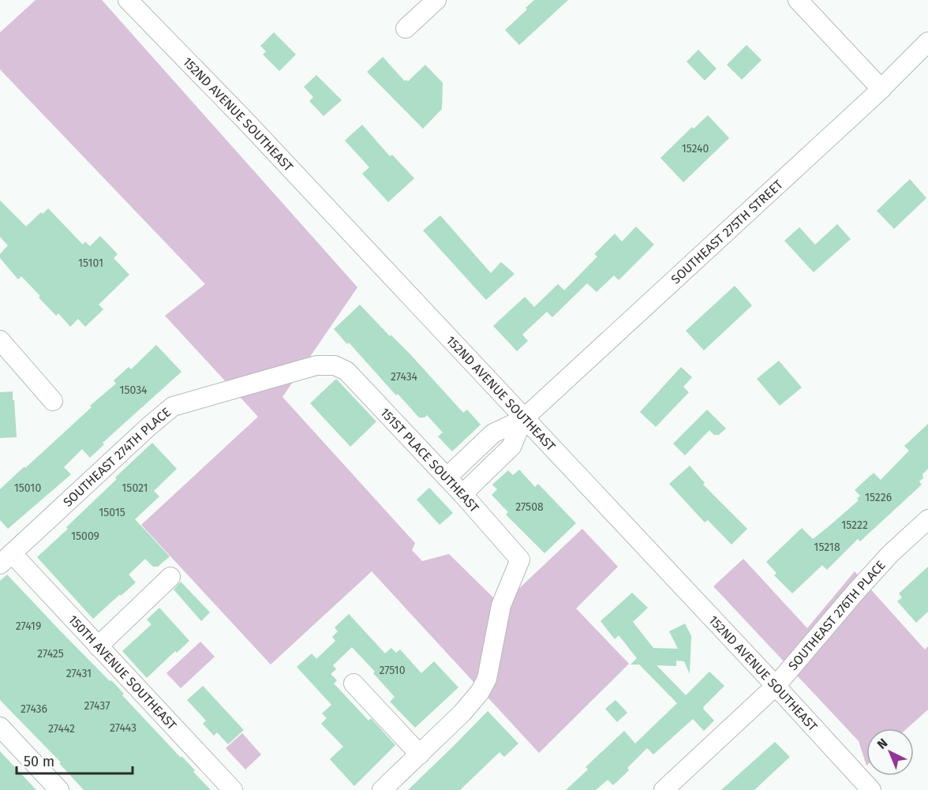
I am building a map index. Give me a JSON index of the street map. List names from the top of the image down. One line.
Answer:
{"streets":{"street":["152ND AVENUE SOUTHEAST","SOUTHEAST 275TH STREET","SOUTHEAST 274TH PLACE","151ST PLACE SOUTHEAST","SOUTHEAST 276TH PLACE","150TH AVENUE SOUTHEAST"]},"crossings":[["152ND AVENUE SOUTHEAST","SOUTHEAST 275TH STREET"],["152ND AVENUE SOUTHEAST","SOUTHEAST 276TH PLACE"],["SOUTHEAST 275TH STREET","151ST PLACE SOUTHEAST"],["SOUTHEAST 274TH PLACE","151ST PLACE SOUTHEAST"],["SOUTHEAST 274TH PLACE","150TH AVENUE SOUTHEAST"]],"house_numbers":["15240","15101","27434","15034","15010","15021","15226","27508","15015","15222","15009","15218","27419","27425","27510","27431","27437","27436","27443","27442"],"scale_bar":"50 m","north":"top left"}
